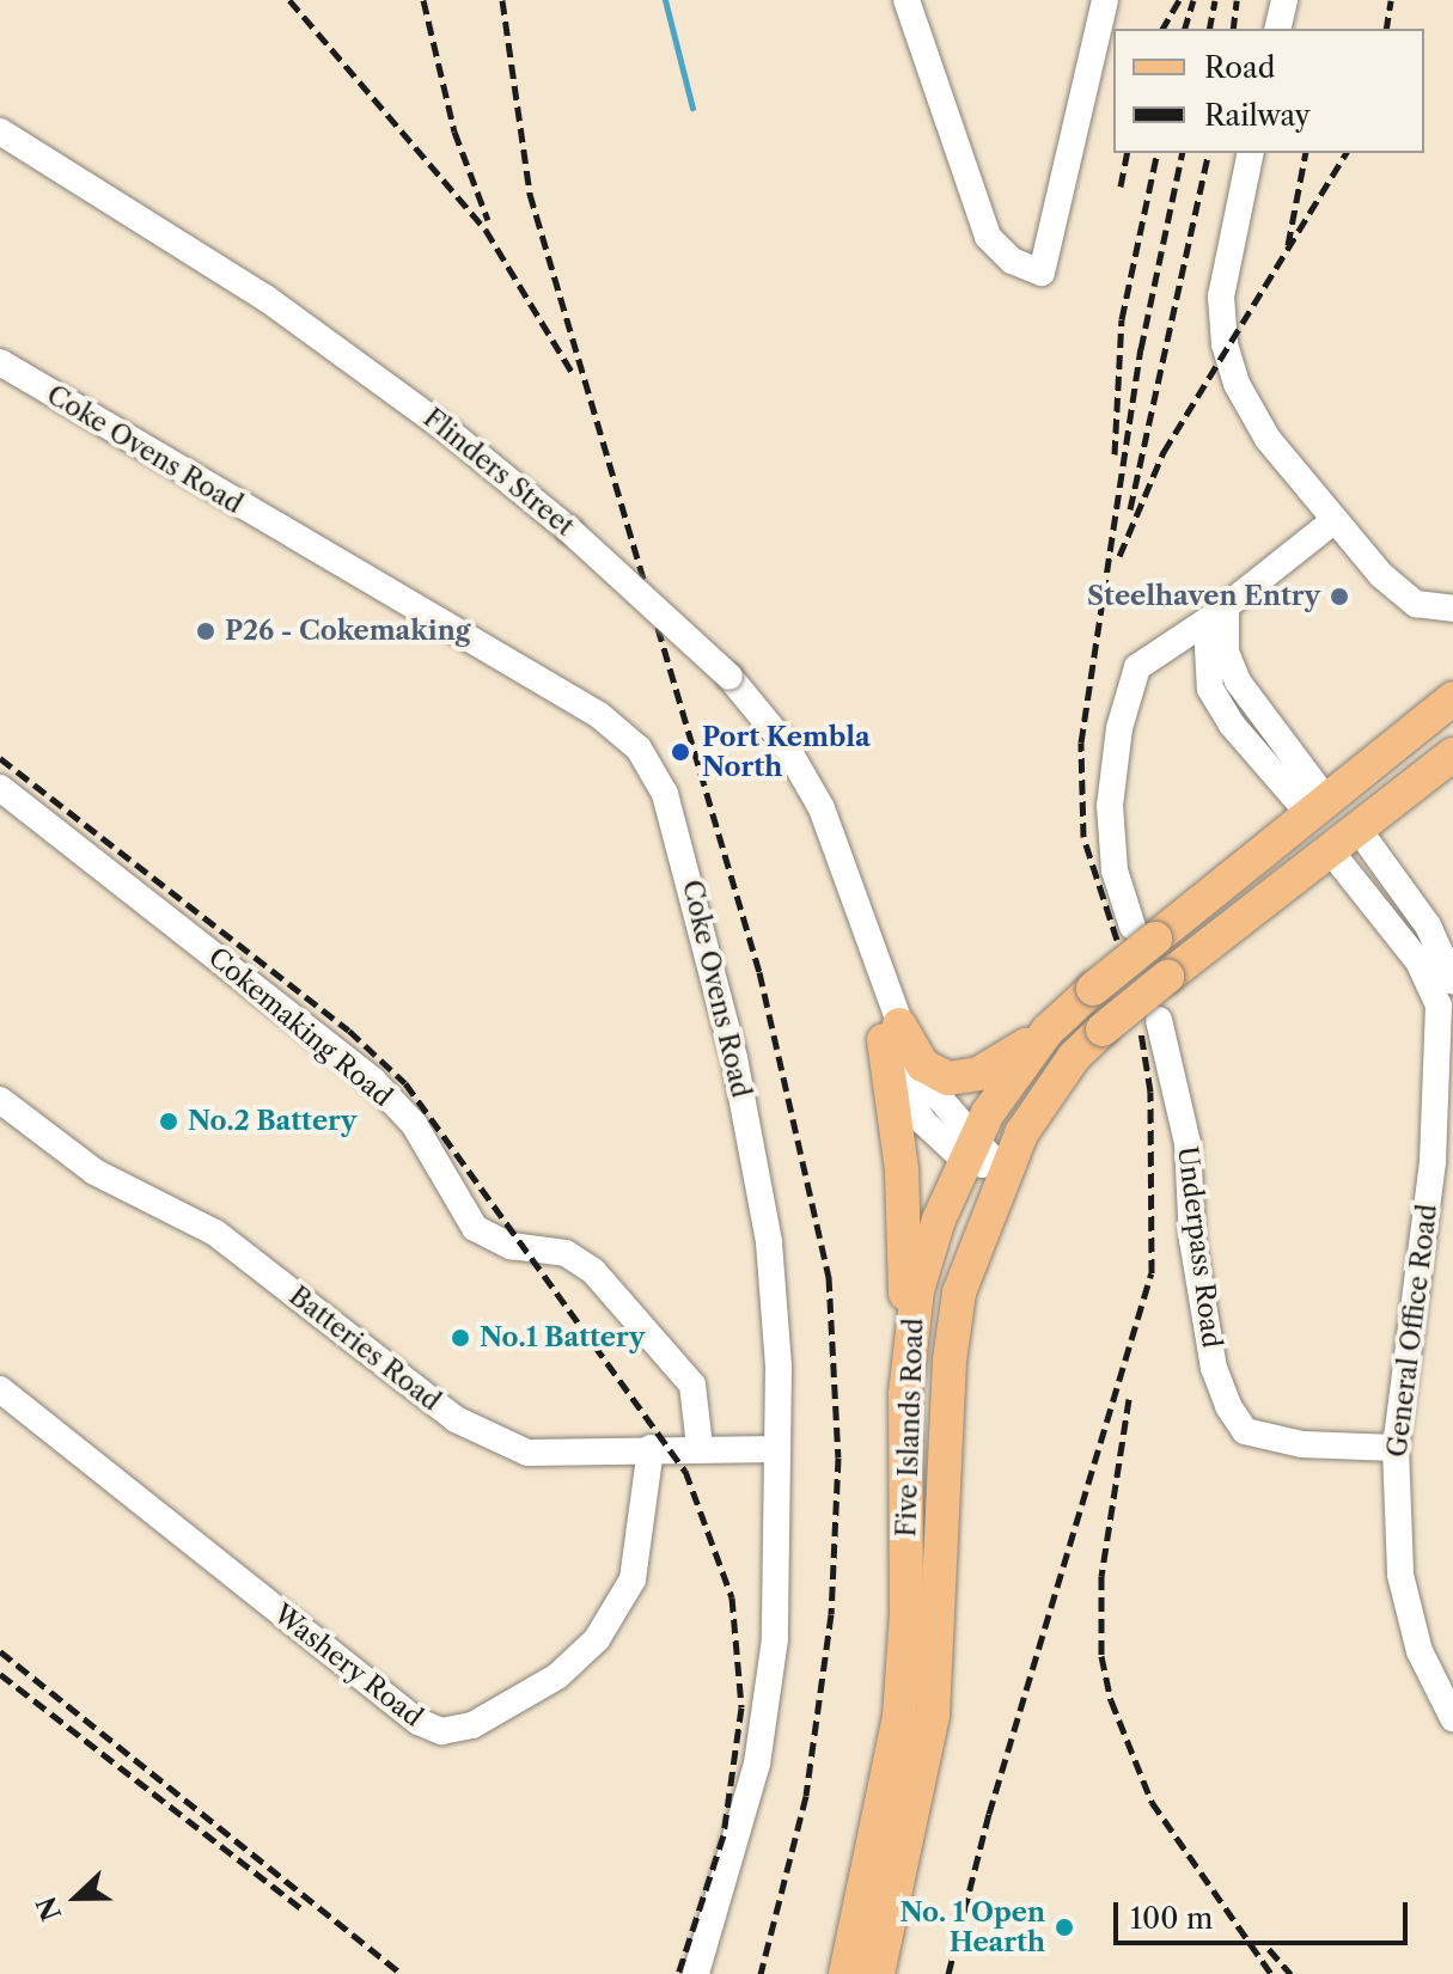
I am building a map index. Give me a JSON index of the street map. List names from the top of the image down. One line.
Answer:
{"streets":{"main road":["Five Islands Road"],"street":["Coke Ovens Road","Flinders Street","Cokemaking Road","Underpass Road","General Office Road","Batteries Road","Washery Road"]},"crossings":[["Coke Ovens Road","Batteries Road"],["Flinders Street","Five Islands Road"],["Cokemaking Road","Batteries Road"],["Underpass Road","General Office Road"],["Batteries Road","Washery Road"]],"places":["Steelhaven Entry","P26 - Cokemaking","Port Kembla North","No.2 Battery","No.1 Battery","No. 1 Open Hearth"],"legend":["Road","Railway"],"scale_bar":"100 m","north":"left"}
